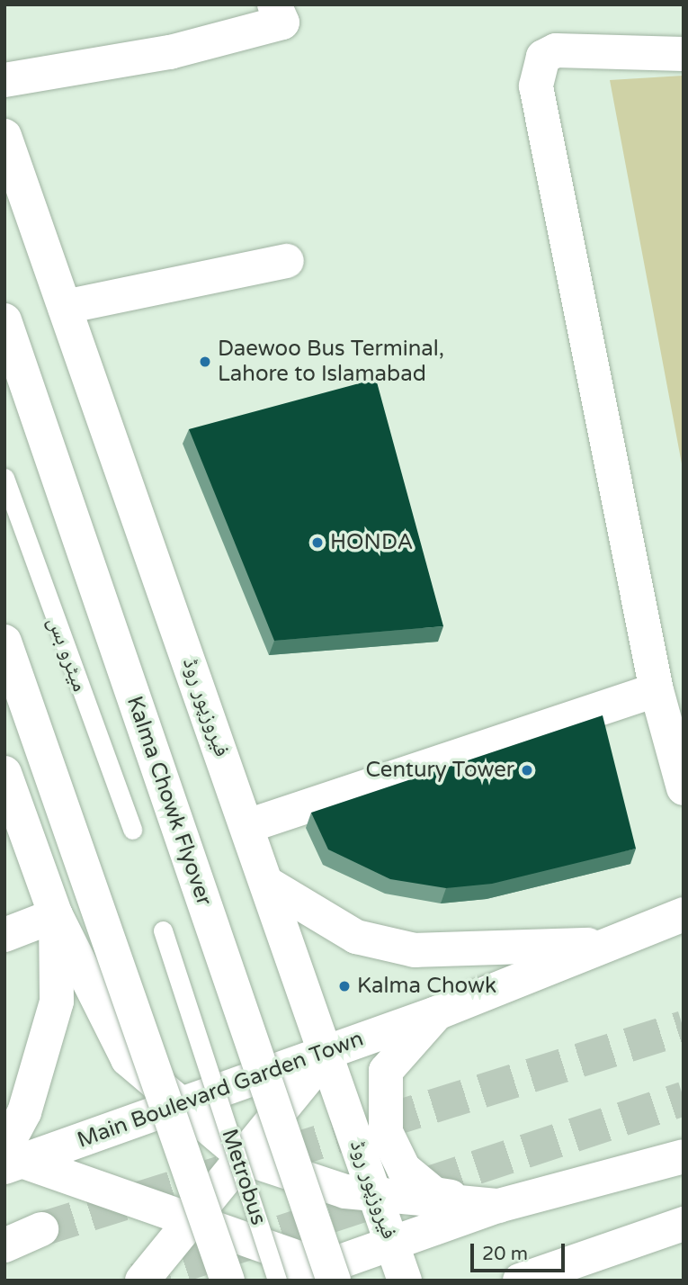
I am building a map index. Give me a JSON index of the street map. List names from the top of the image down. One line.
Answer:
{"streets":{"main road":["فیروزپور روڈ","Kalma Chowk Flyover","Main Boulevard Garden Town"],"lane":["میٹرو بس","Metrobus"]},"crossings":[["فیروزپور روڈ","Main Boulevard Garden Town"]],"places":["Daewoo Bus Terminal, Lahore to Islamabad","HONDA","Century Tower","Kalma Chowk"],"scale_bar":"20 m"}
